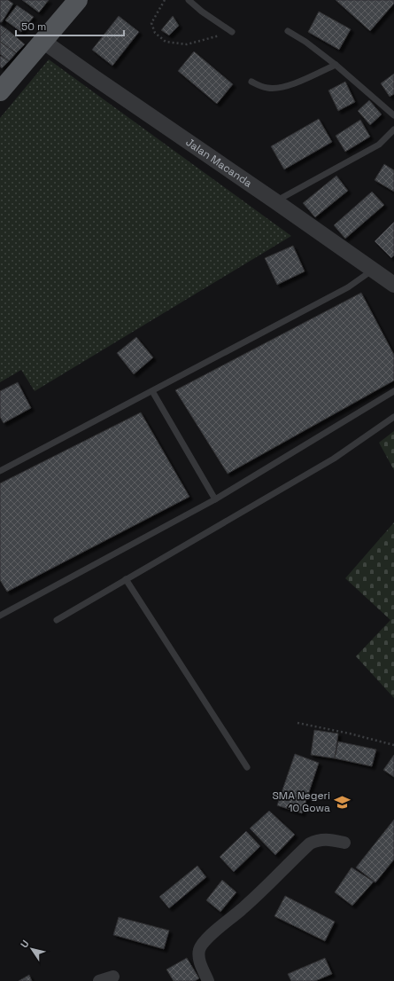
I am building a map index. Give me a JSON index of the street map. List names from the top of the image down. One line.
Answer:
{"streets":{"street":["Jalan Macanda"]},"places":{"school or university":["SMA Negeri 10 Gowa"]},"scale_bar":"50 m","north":"top left"}
